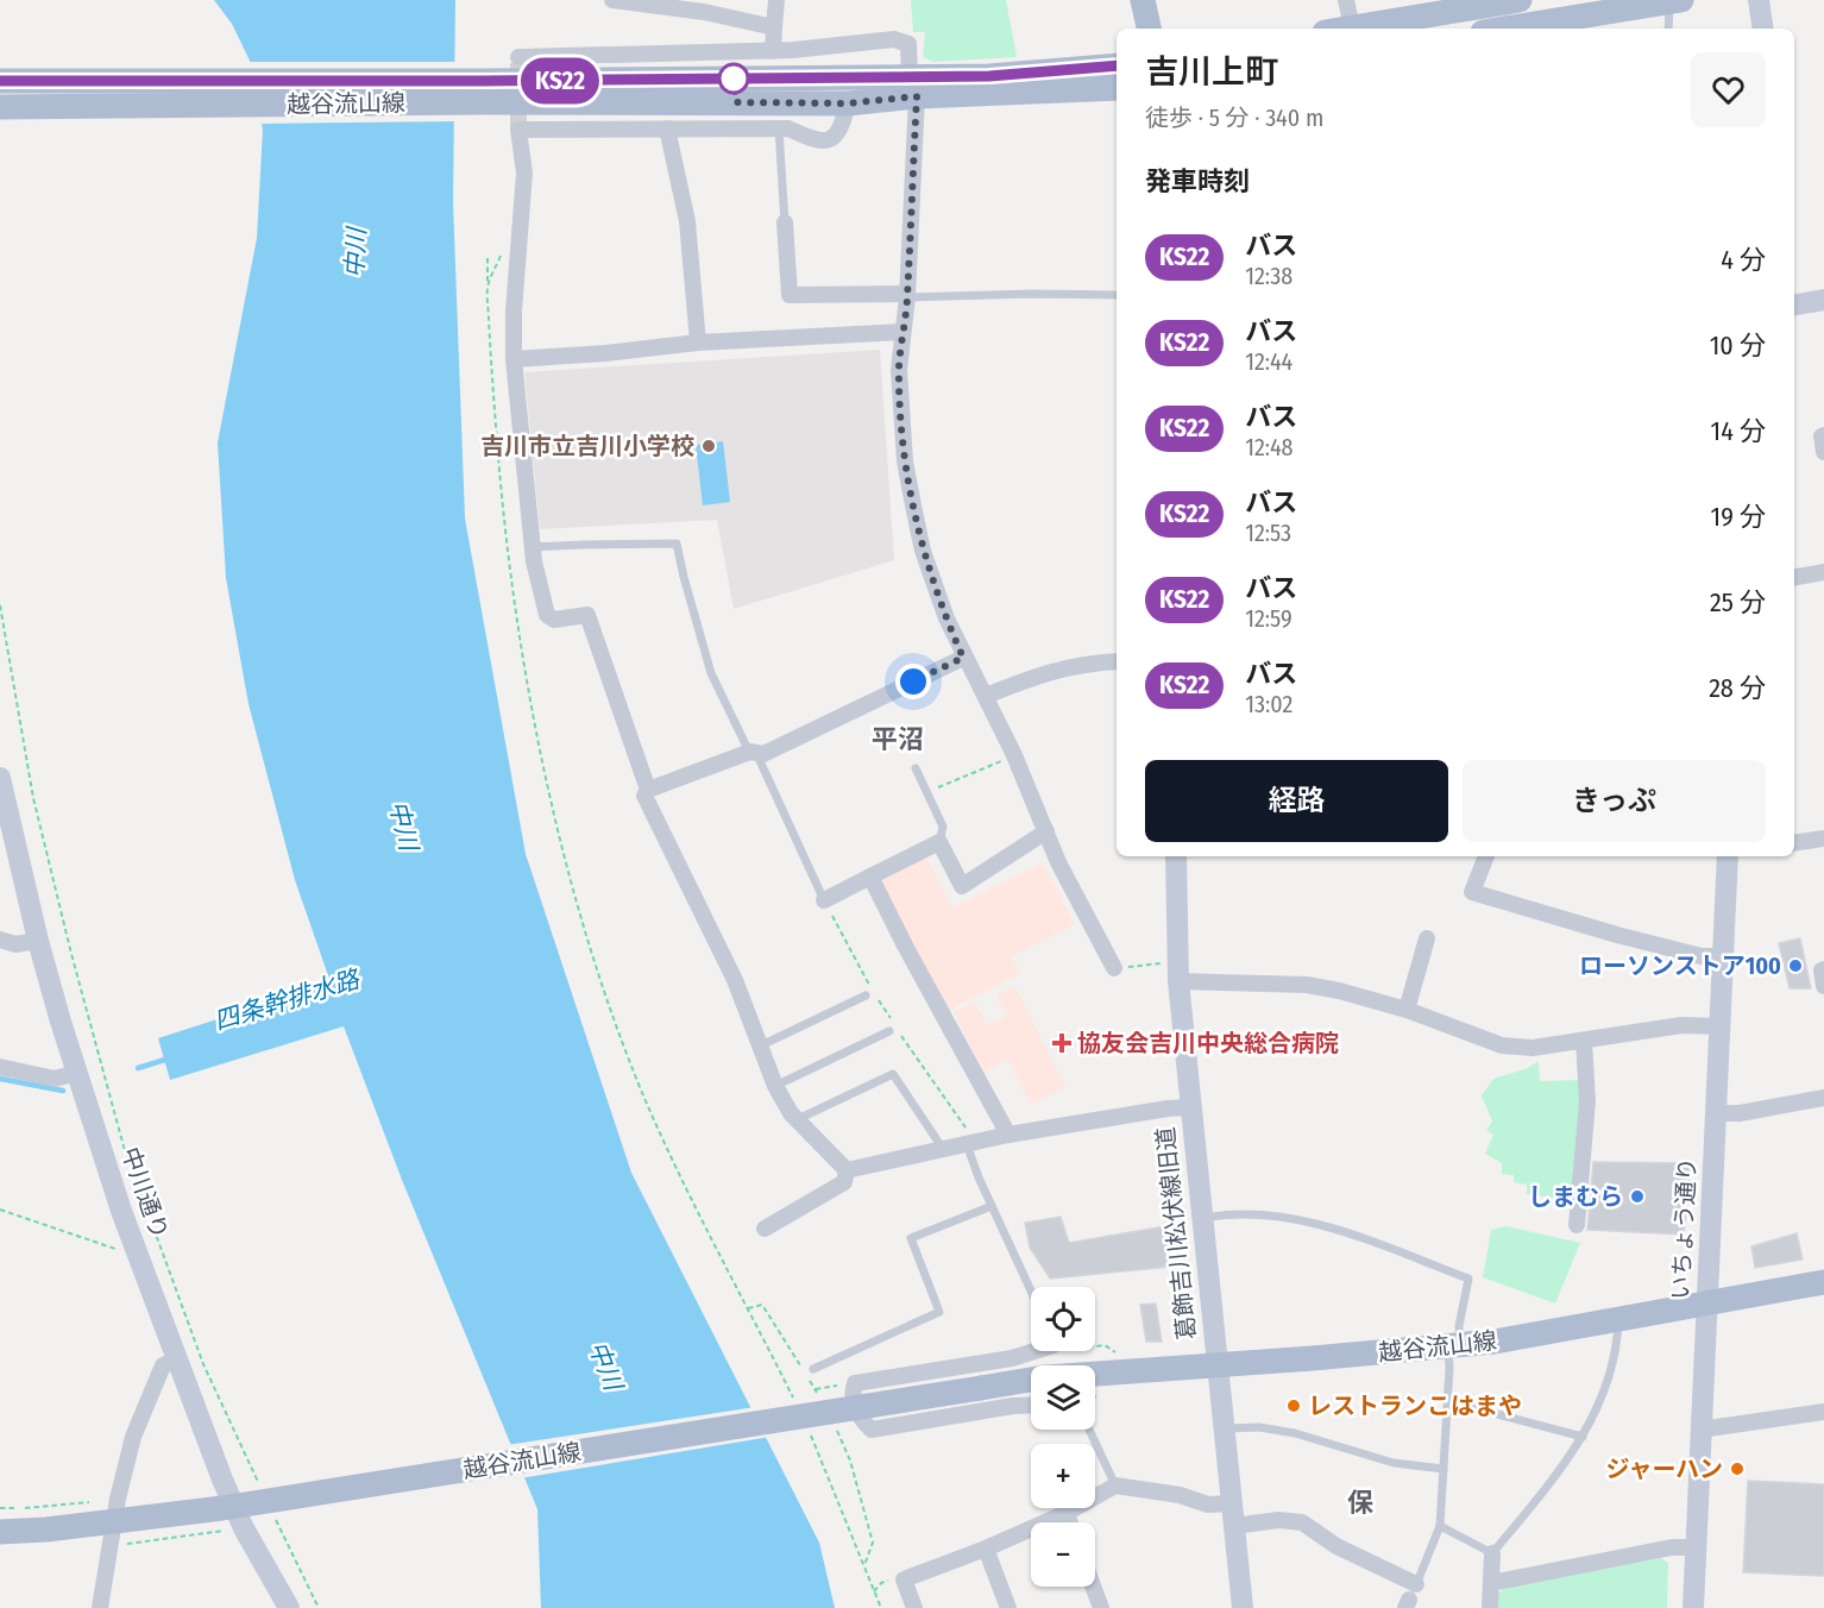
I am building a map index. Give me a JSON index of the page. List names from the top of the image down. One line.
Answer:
{"streets":{"main road":["越谷流山線"],"street":["中川通り","いちょう通り","葛飾吉川松伏線旧道"]},"crossings":[["越谷流山線","いちょう通り"],["越谷流山線","葛飾吉川松伏線旧道"]],"districts":["平沼","保"],"water":["中川","四条幹排水路"],"places":{"other":["吉川市立吉川小学校","ローソンストア100","しまむら","レストランこはまや","ジャーハン"],"health":["協友会吉川中央総合病院"]},"lines":["bus line KS22"],"page":{"on_map":"KS22","heading":[["吉川上町","徒歩 · 5 分 · 340 m"],"発車時刻"],"list":[{"mark":"KS22","name":"バス","note":"12:38","value":"4 分"},{"mark":"KS22","name":"バス","note":"12:44","value":"10 分"},{"mark":"KS22","name":"バス","note":"12:48","value":"14 分"},{"mark":"KS22","name":"バス","note":"12:53","value":"19 分"},{"mark":"KS22","name":"バス","note":"12:59","value":"25 分"},{"mark":"KS22","name":"バス","note":"13:02","value":"28 分"}],"buttons":["経路","きっぷ"],"map_buttons":["+","−"]}}
